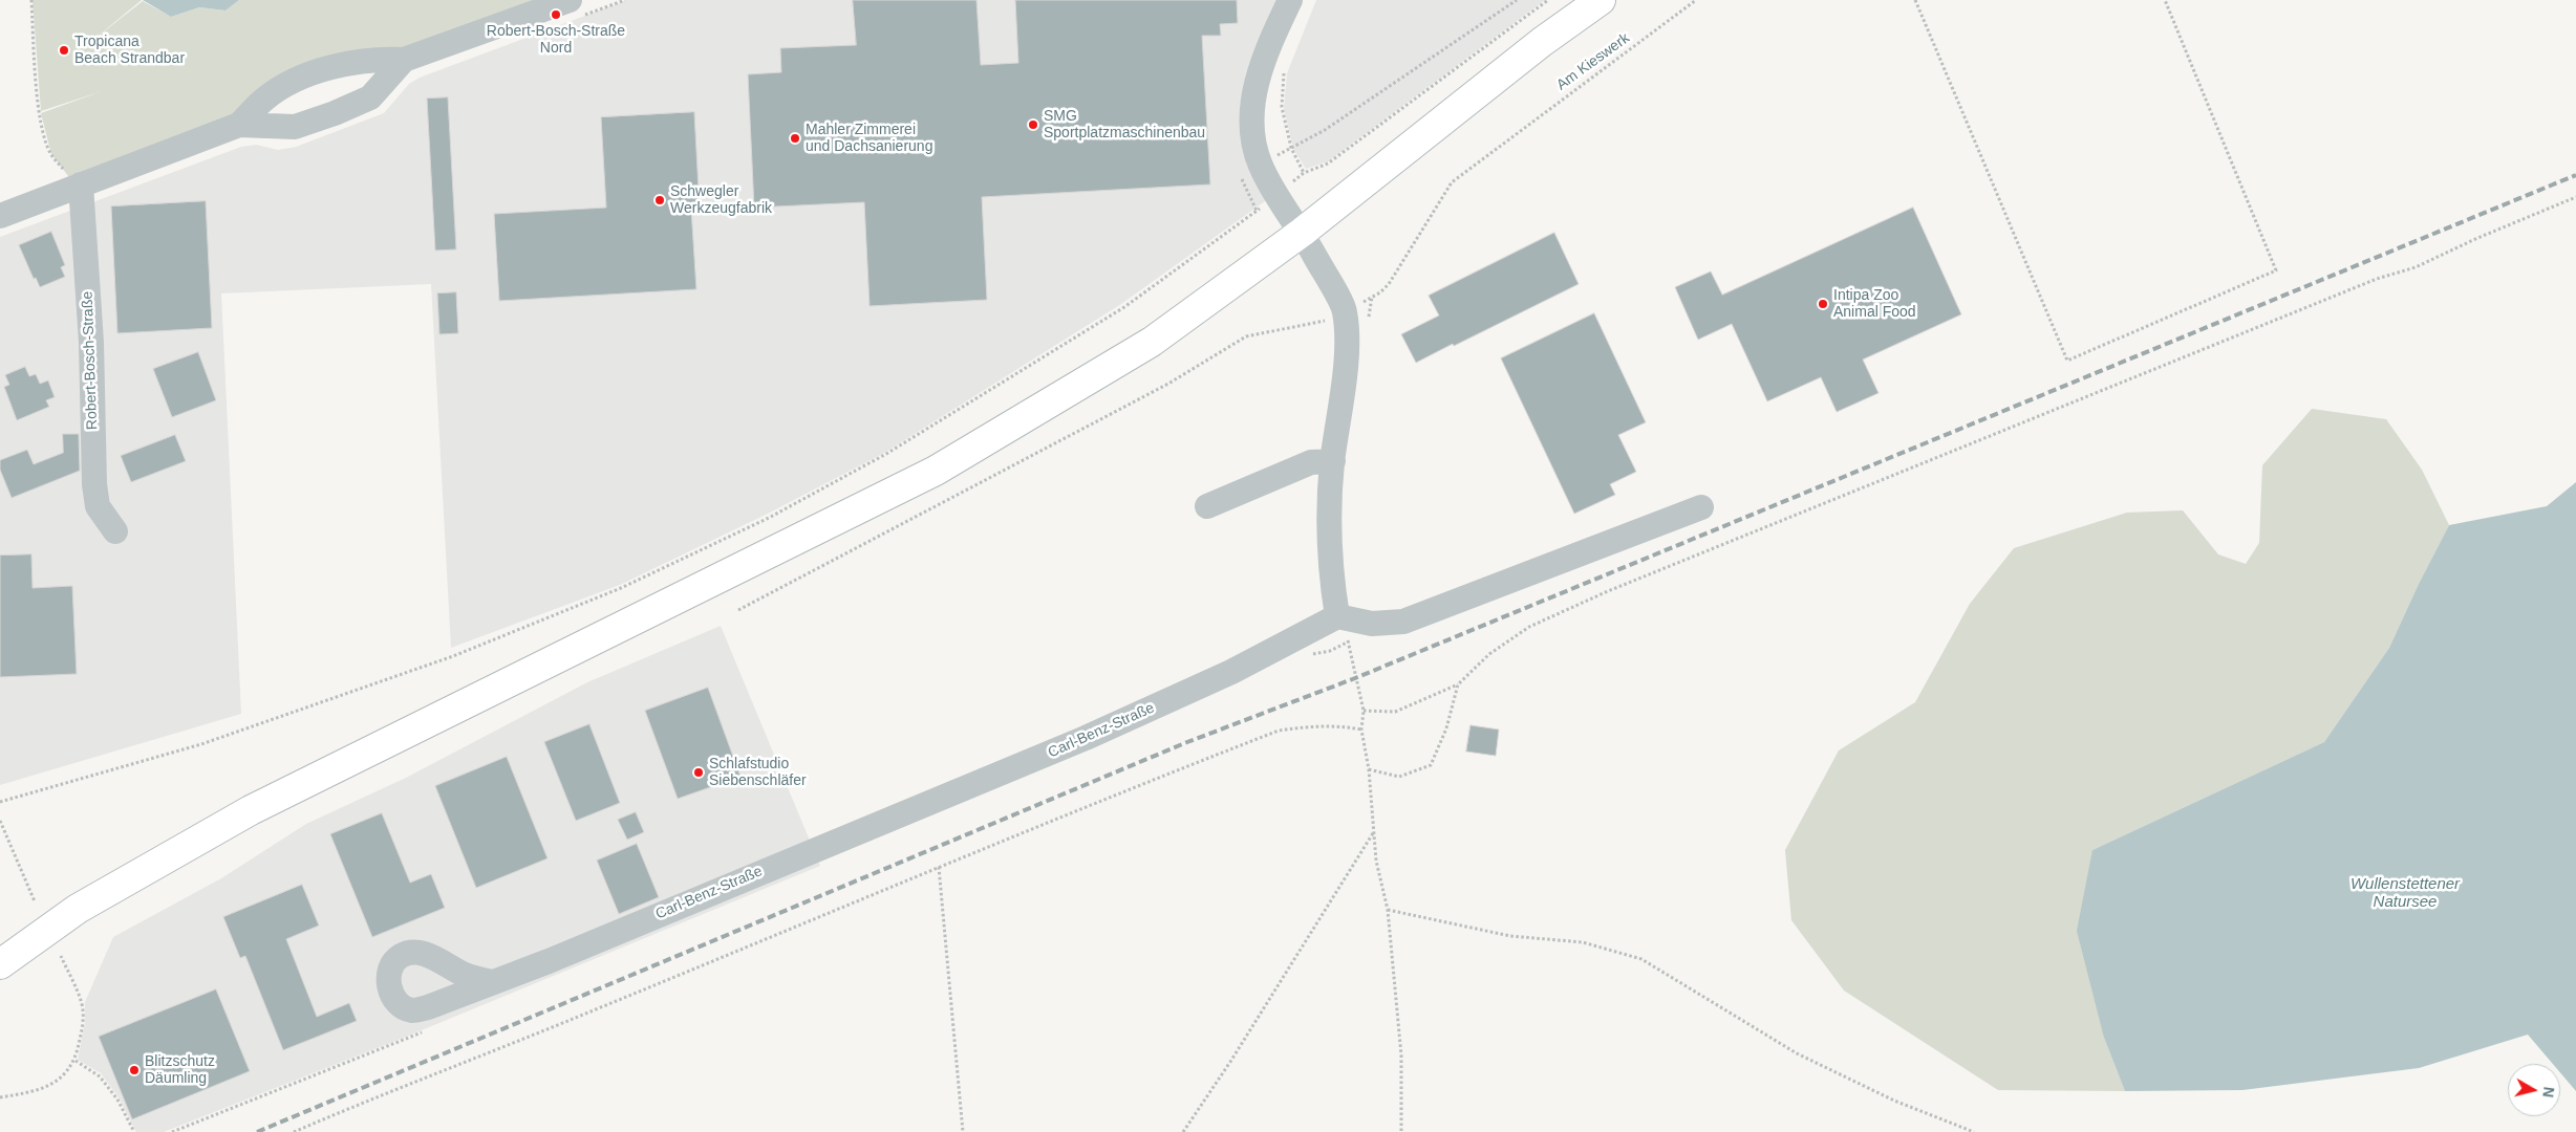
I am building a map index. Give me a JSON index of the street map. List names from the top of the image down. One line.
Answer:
{"streets":{"street":["Robert-Bosch-Straße","Carl-Benz-Straße"],"path":["Am Kieswerk"]},"water":["Wullenstettener Natursee"],"places":["Robert-Bosch-Straße Nord","Tropicana Beach Strandbar","SMG Sportplatzmaschinenbau","Mahler Zimmerei und Dachsanierung","Schwegler Werkzeugfabrik","Intipa Zoo Animal Food","Schlafstudio Siebenschläfer","Blitzschutz Däumling"],"north":"right"}
